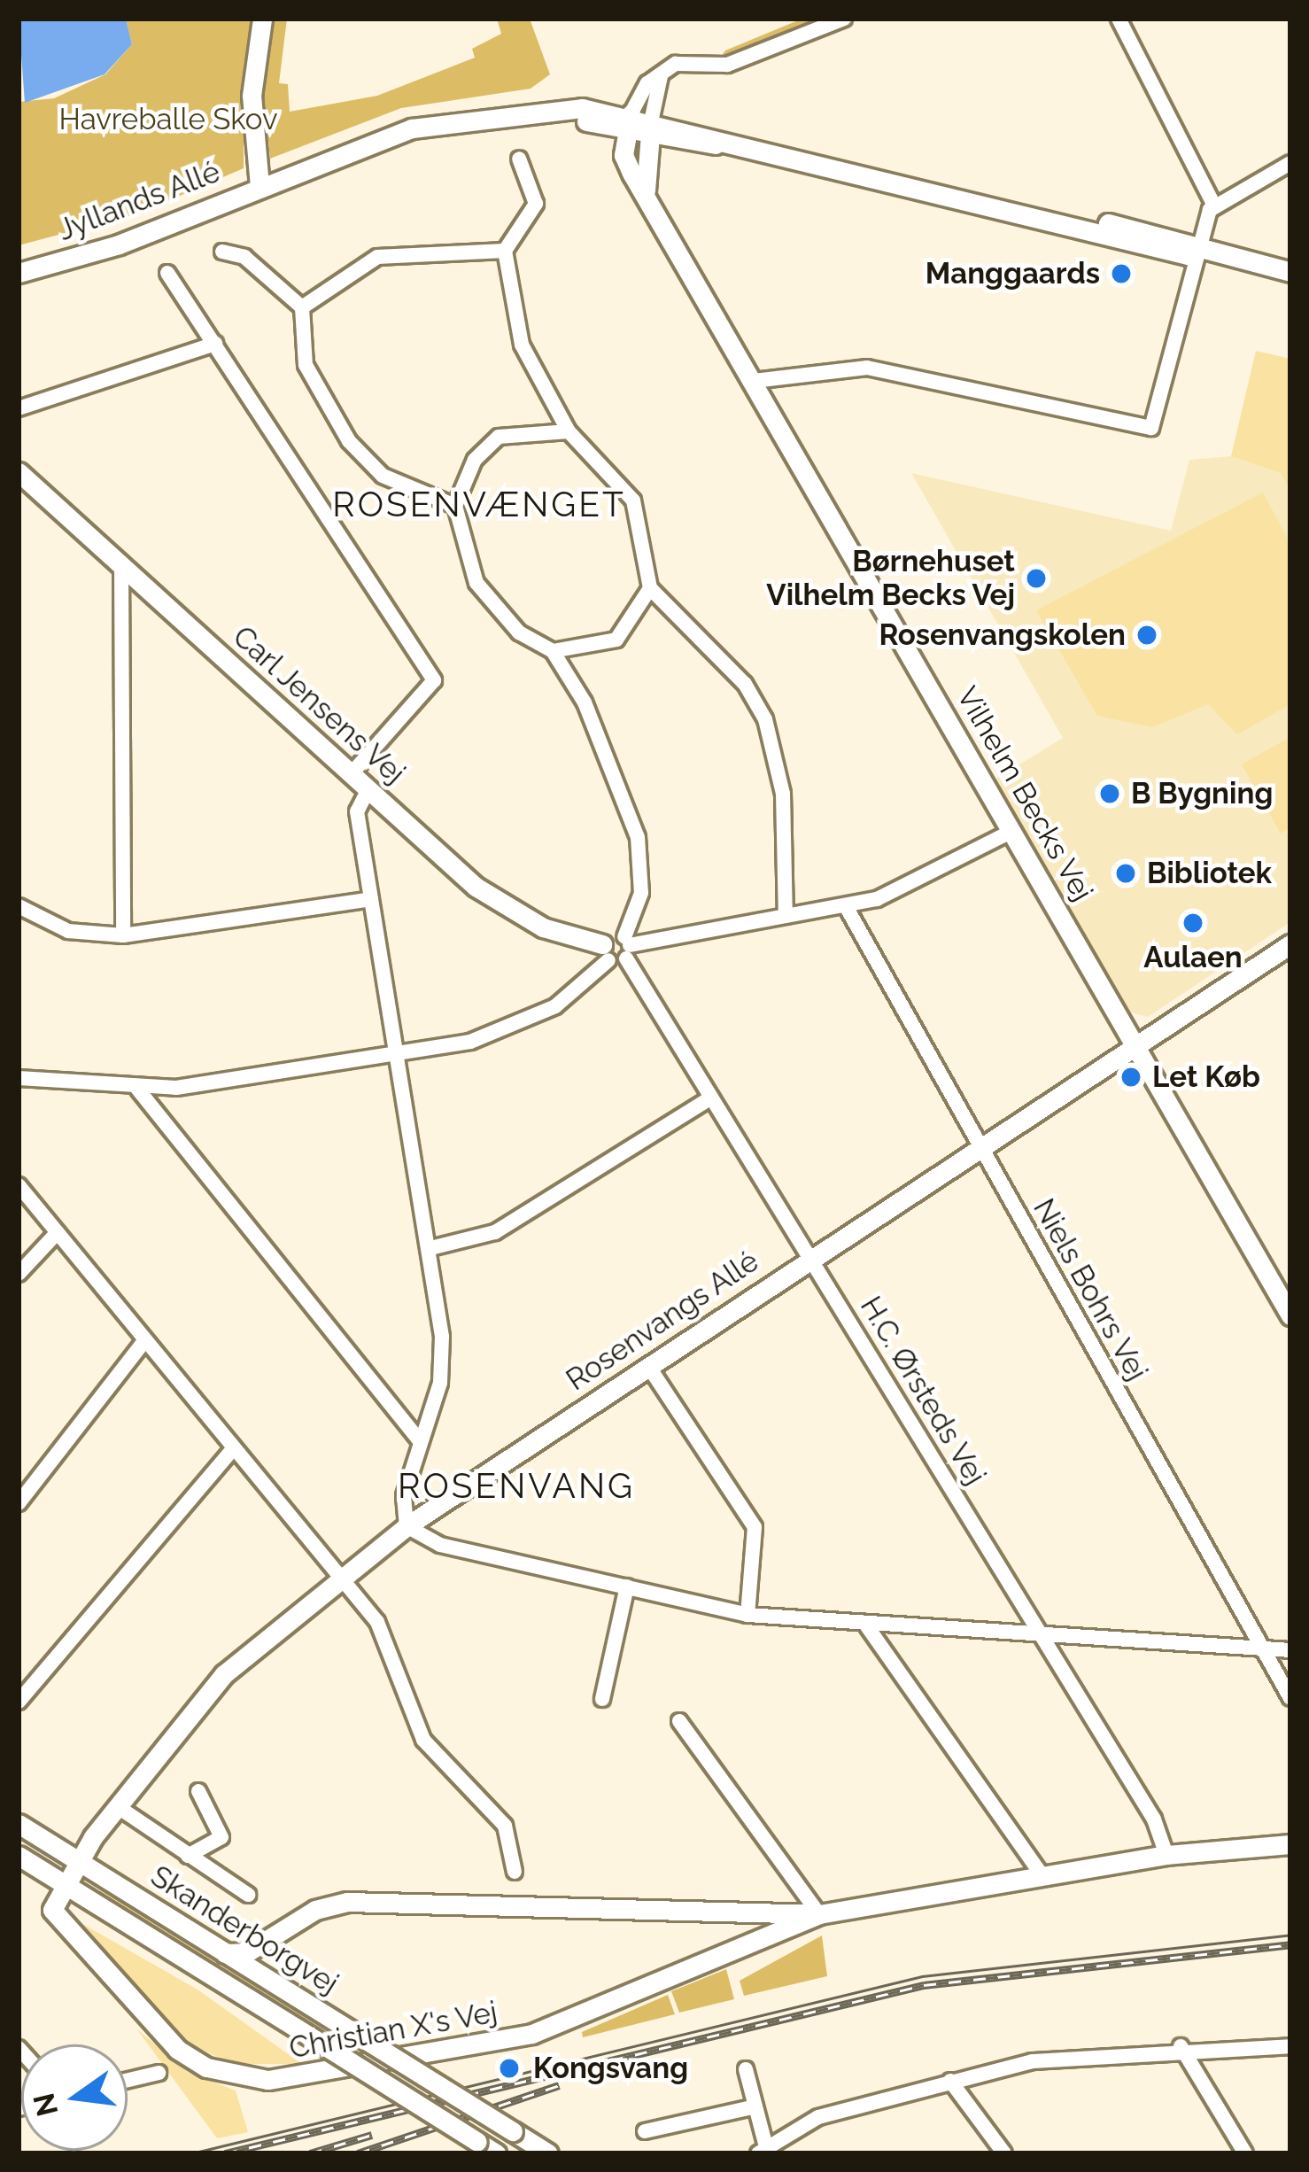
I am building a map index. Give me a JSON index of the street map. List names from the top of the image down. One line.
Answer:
{"streets":{"street":["Jyllands Allé","Carl Jensens Vej","Vilhelm Becks Vej","Niels Bohrs Vej","Rosenvangs Allé","H.C. Ørsteds Vej","Skanderborgvej","Christian X's Vej"]},"crossings":[["Jyllands Allé","Vilhelm Becks Vej"],["Vilhelm Becks Vej","Rosenvangs Allé"],["Niels Bohrs Vej","Rosenvangs Allé"],["Rosenvangs Allé","H.C. Ørsteds Vej"],["Rosenvangs Allé","Skanderborgvej"],["Rosenvangs Allé","Christian X's Vej"],["H.C. Ørsteds Vej","Christian X's Vej"],["Skanderborgvej","Christian X's Vej"]],"districts":["ROSENVÆNGET","ROSENVANG"],"parks":["Havreballe Skov"],"places":["Manggaards","Børnehuset Vilhelm Becks Vej","Rosenvangskolen","B Bygning","Bibliotek","Aulaen","Let Køb","Kongsvang"],"north":"left"}
